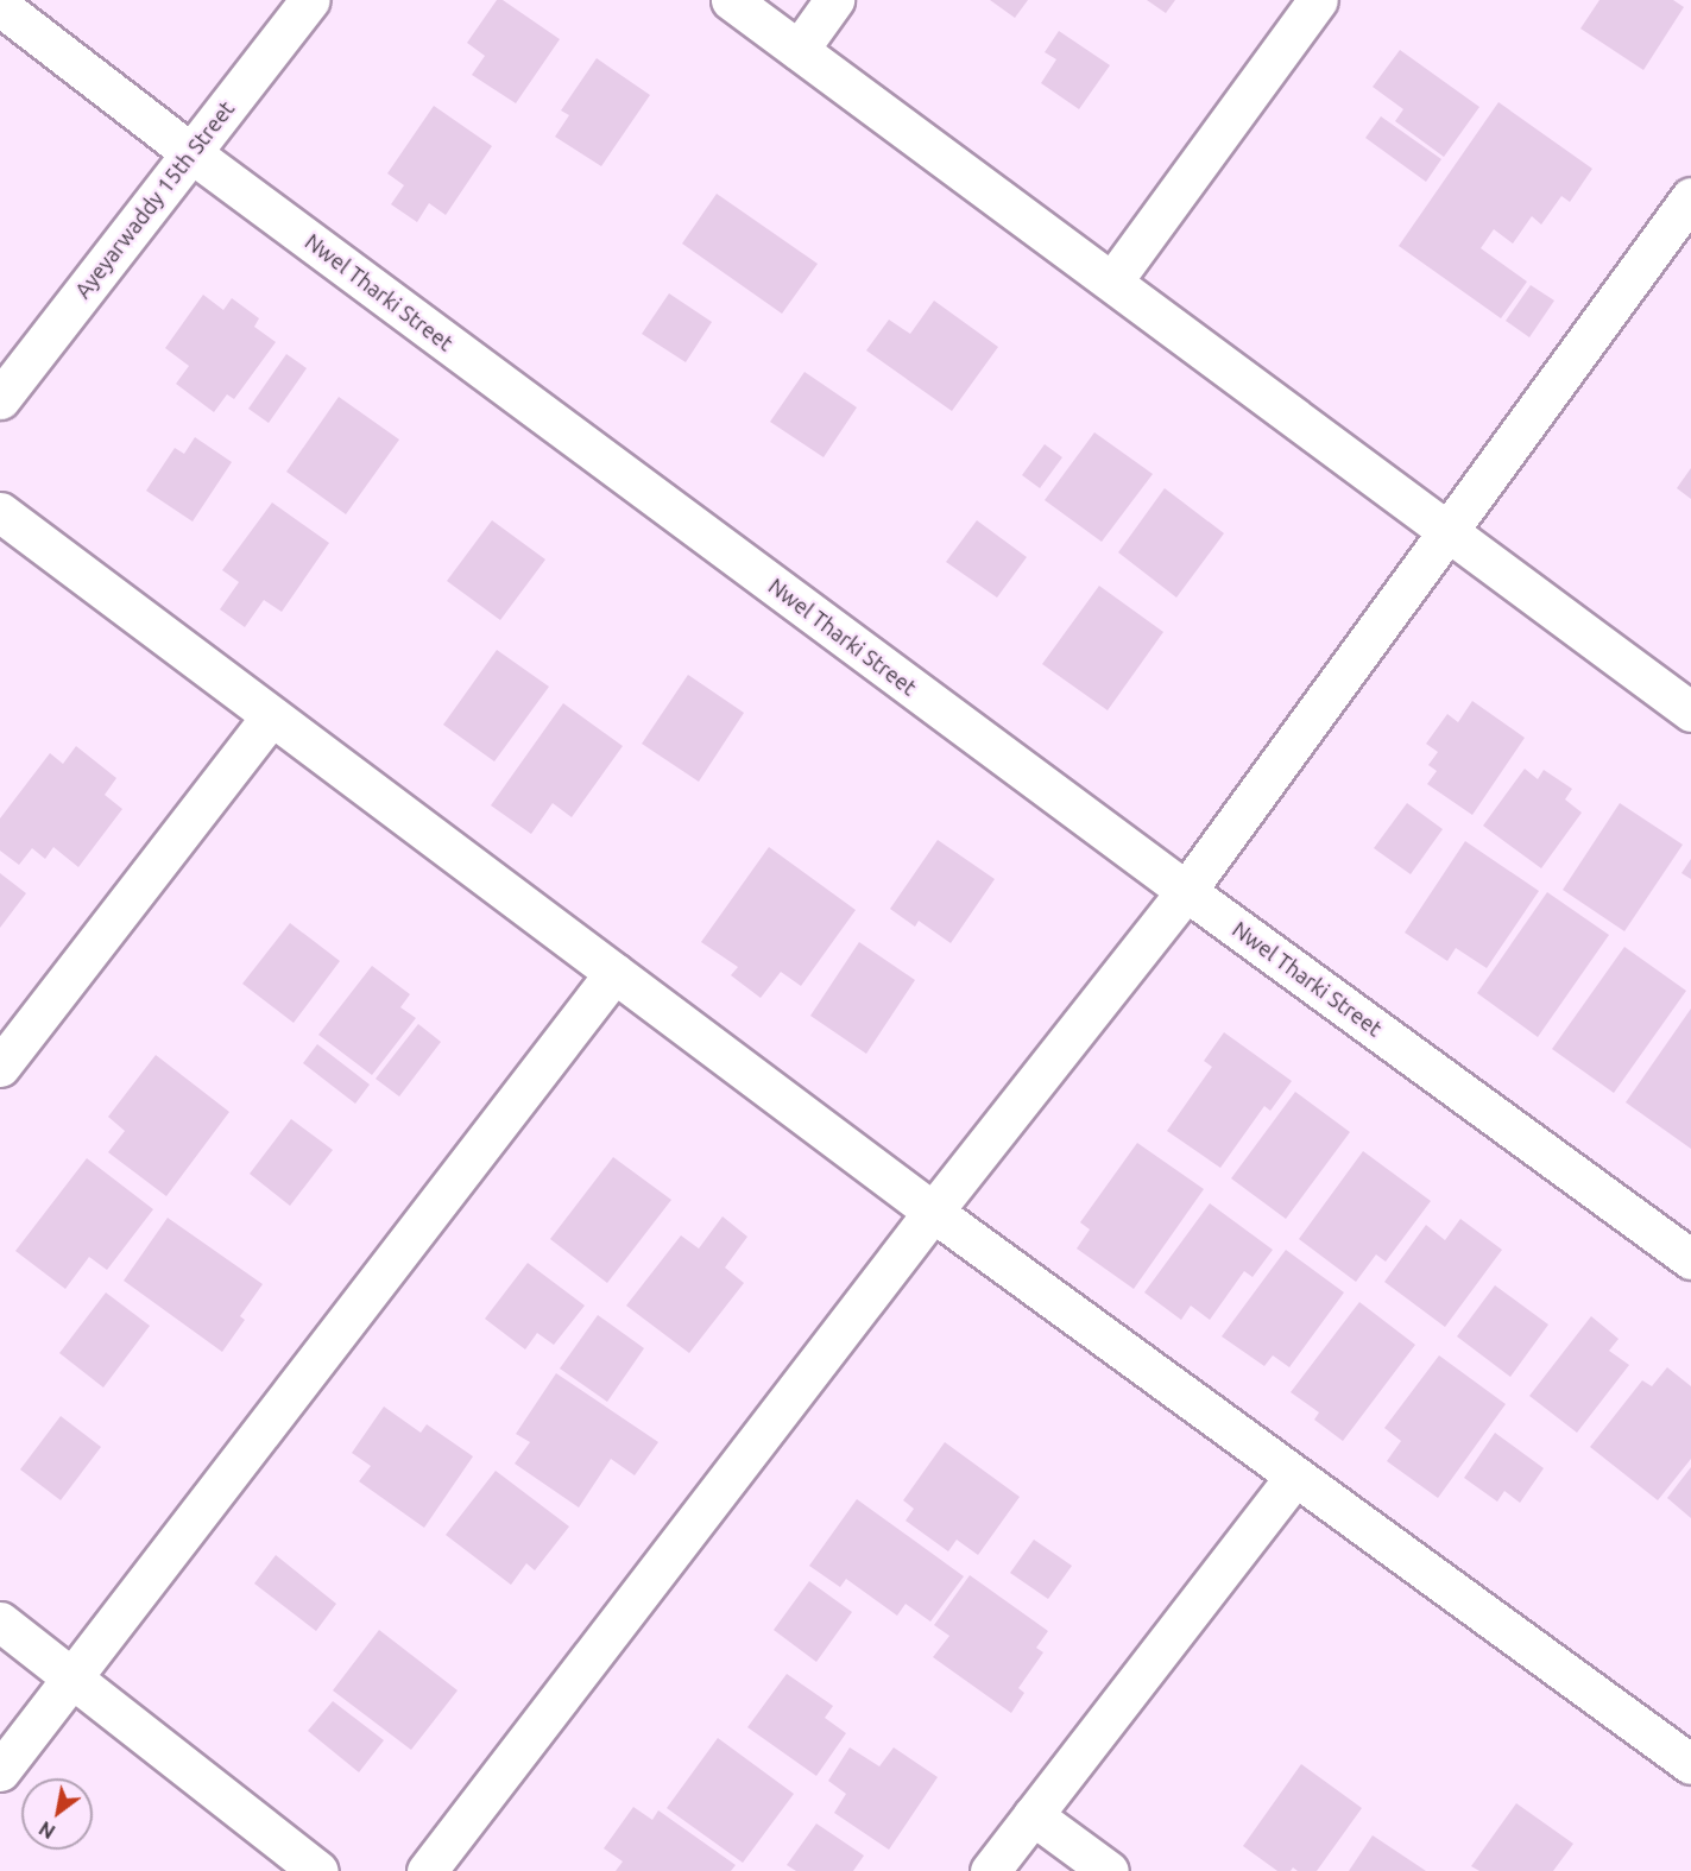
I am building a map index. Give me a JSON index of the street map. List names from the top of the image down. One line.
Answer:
{"streets":{"street":["Ayeyarwaddy 15th Street","Nwel Tharki Street"]},"crossings":[["Ayeyarwaddy 15th Street","Nwel Tharki Street"]],"north":"bottom left"}
